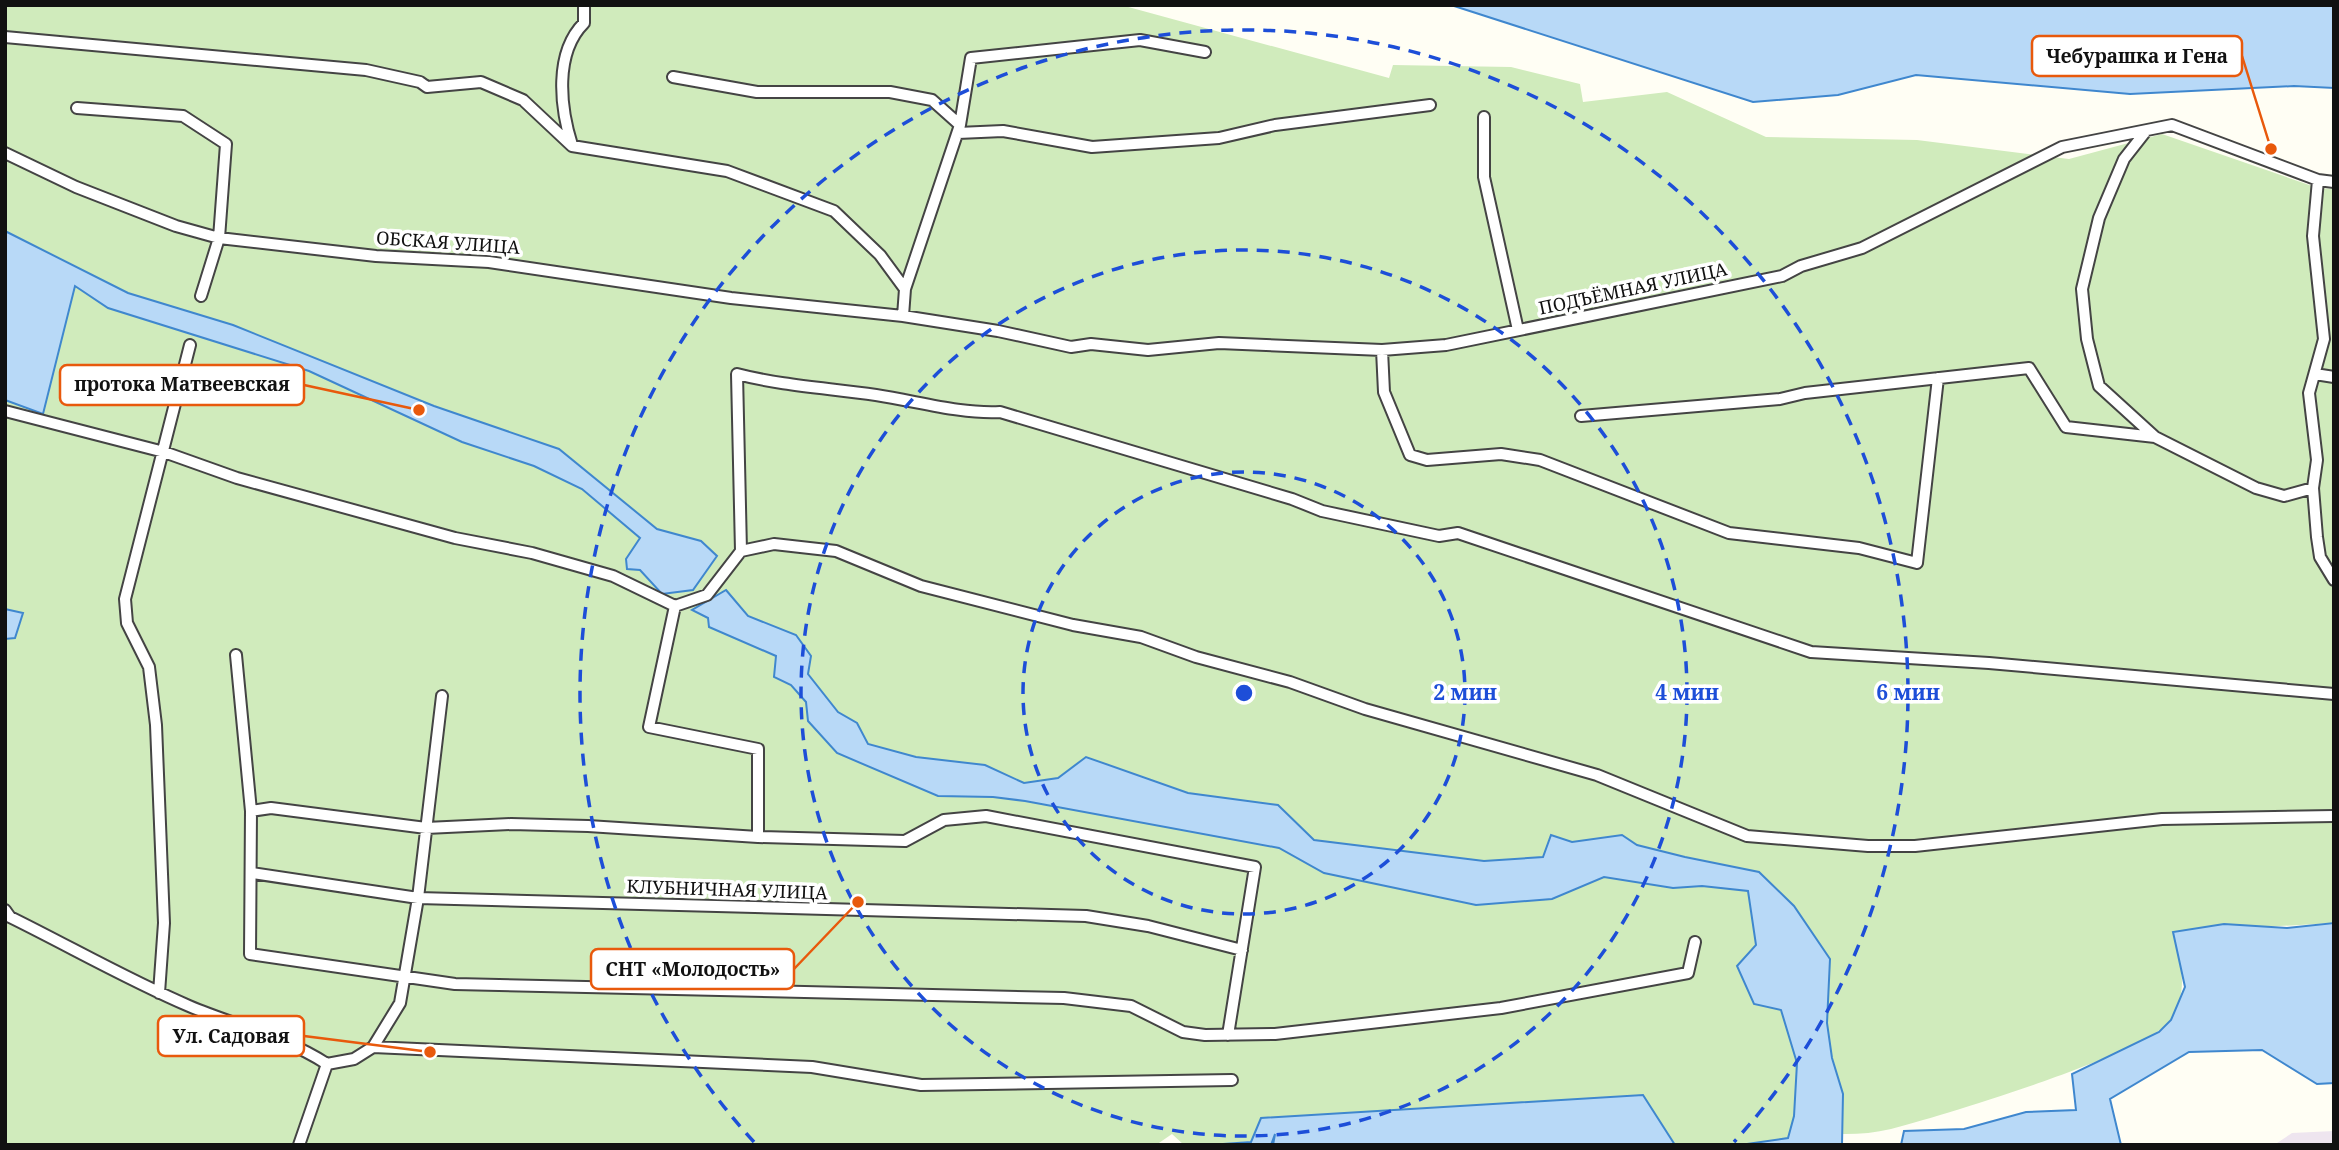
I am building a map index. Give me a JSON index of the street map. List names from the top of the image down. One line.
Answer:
{"streets":{"street":["ОБСКАЯ УЛИЦА","ПОДЪЁМНАЯ УЛИЦА","КЛУБНИЧНАЯ УЛИЦА"]},"crossings":[["ОБСКАЯ УЛИЦА","ПОДЪЁМНАЯ УЛИЦА"]],"places":["Чебурашка и Гена","протока Матвеевская","СНТ «Молодость»","Ул. Садовая"],"rings":["2 мин","4 мин","6 мин"]}
